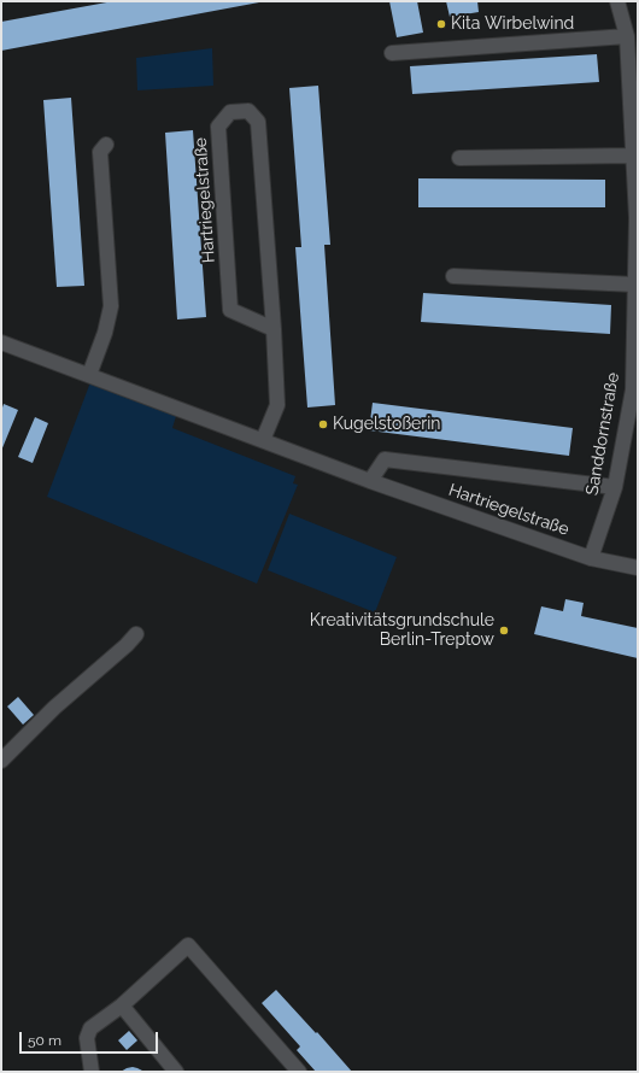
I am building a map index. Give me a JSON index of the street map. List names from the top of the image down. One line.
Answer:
{"streets":{"street":["Hartriegelstraße","Sanddornstraße"]},"crossings":[["Hartriegelstraße","Sanddornstraße"]],"places":["Kita Wirbelwind","Kugelstoßerin","Kreativitätsgrundschule Berlin-Treptow"],"scale_bar":"50 m"}
